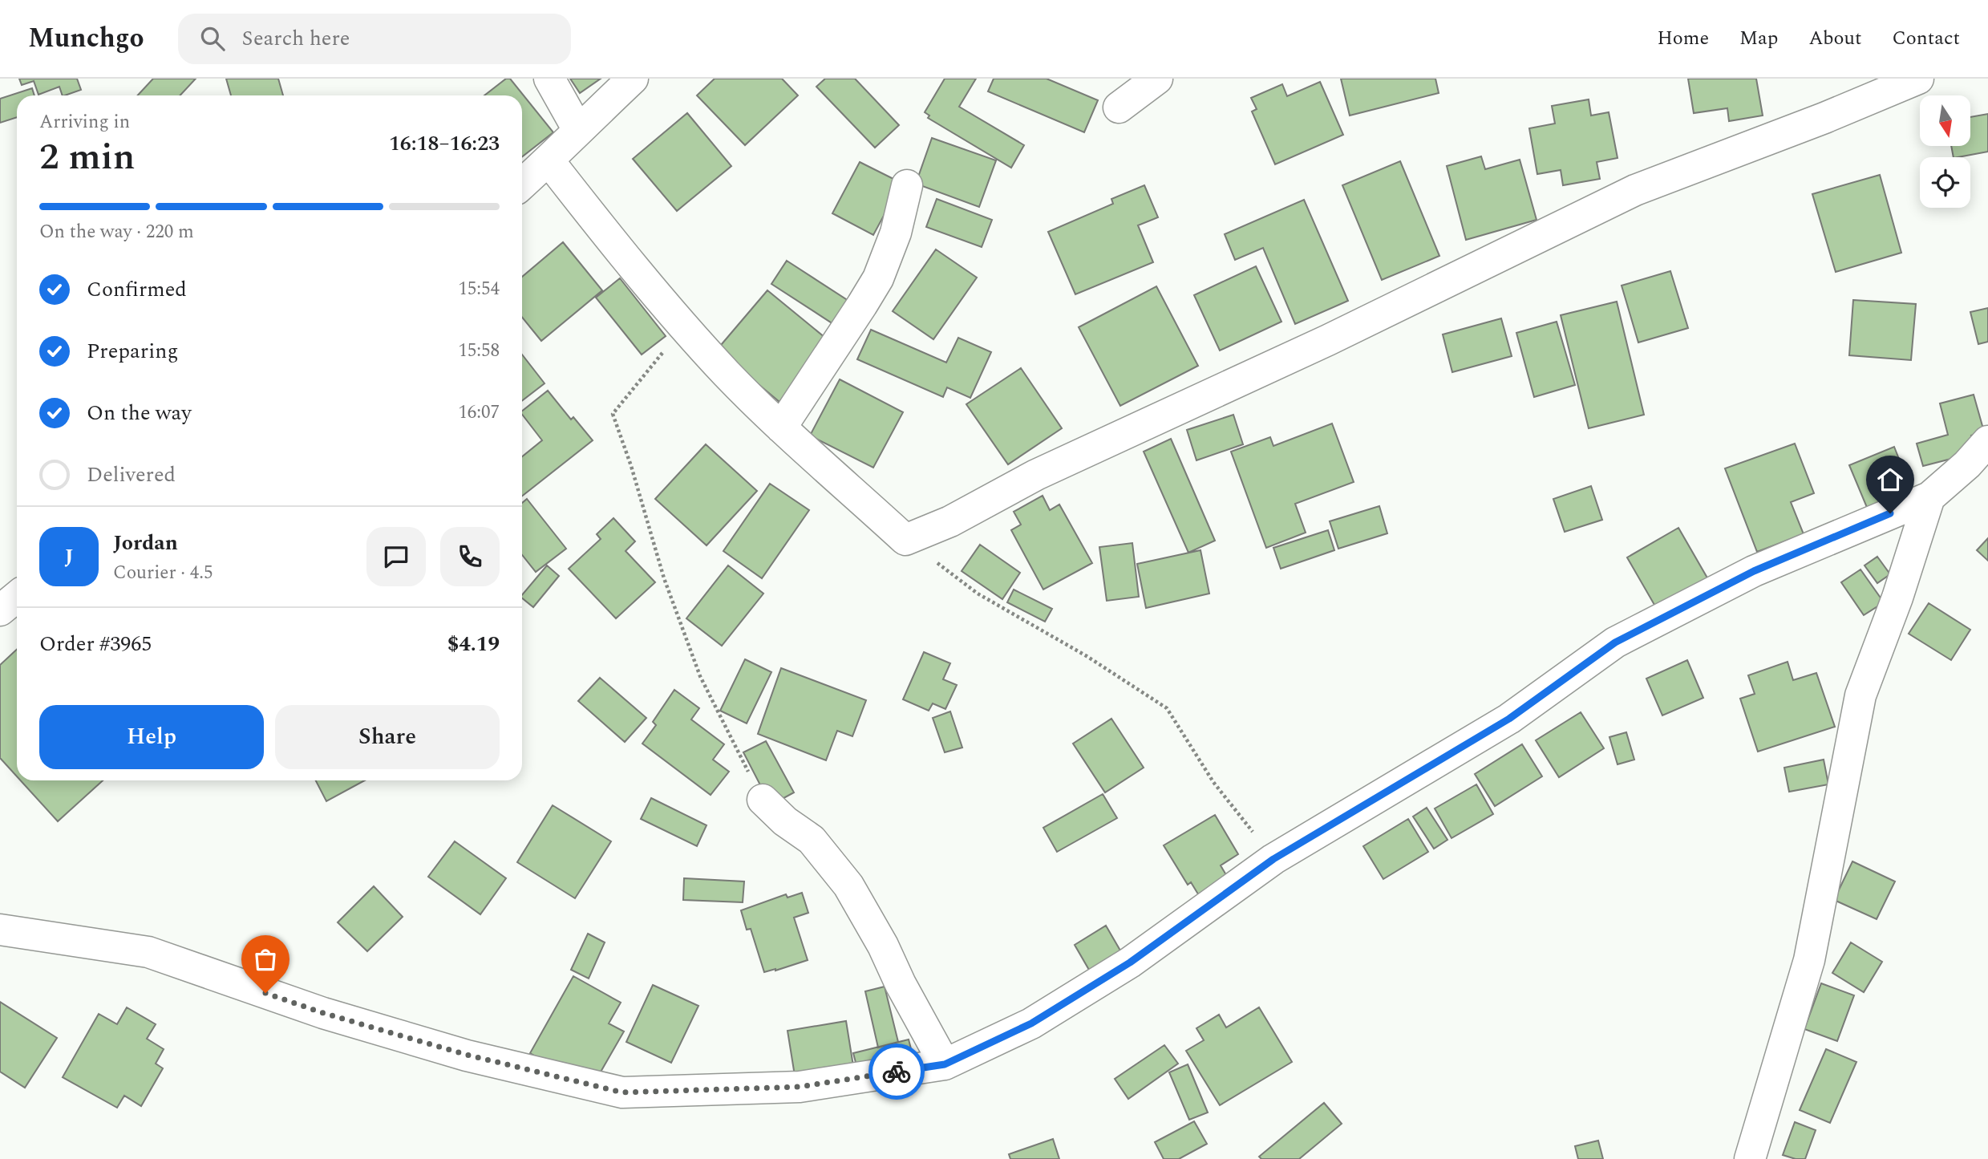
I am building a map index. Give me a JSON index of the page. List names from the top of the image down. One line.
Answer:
{"north":"bottom","page":{"header":"Munchgo","search":"Search here","nav":["Home","Map","About","Contact"],"heading":["2 min","Arriving in","16:18–16:23"],"panel":["Jordan","Courier · 4.5","Order #3965","$4.19"],"bar":"On the way · 220 m","list":[["Confirmed","15:54"],["Preparing","15:58"],["On the way","16:07"],"Delivered"],"round":"J","buttons":["Help","Share"]}}
